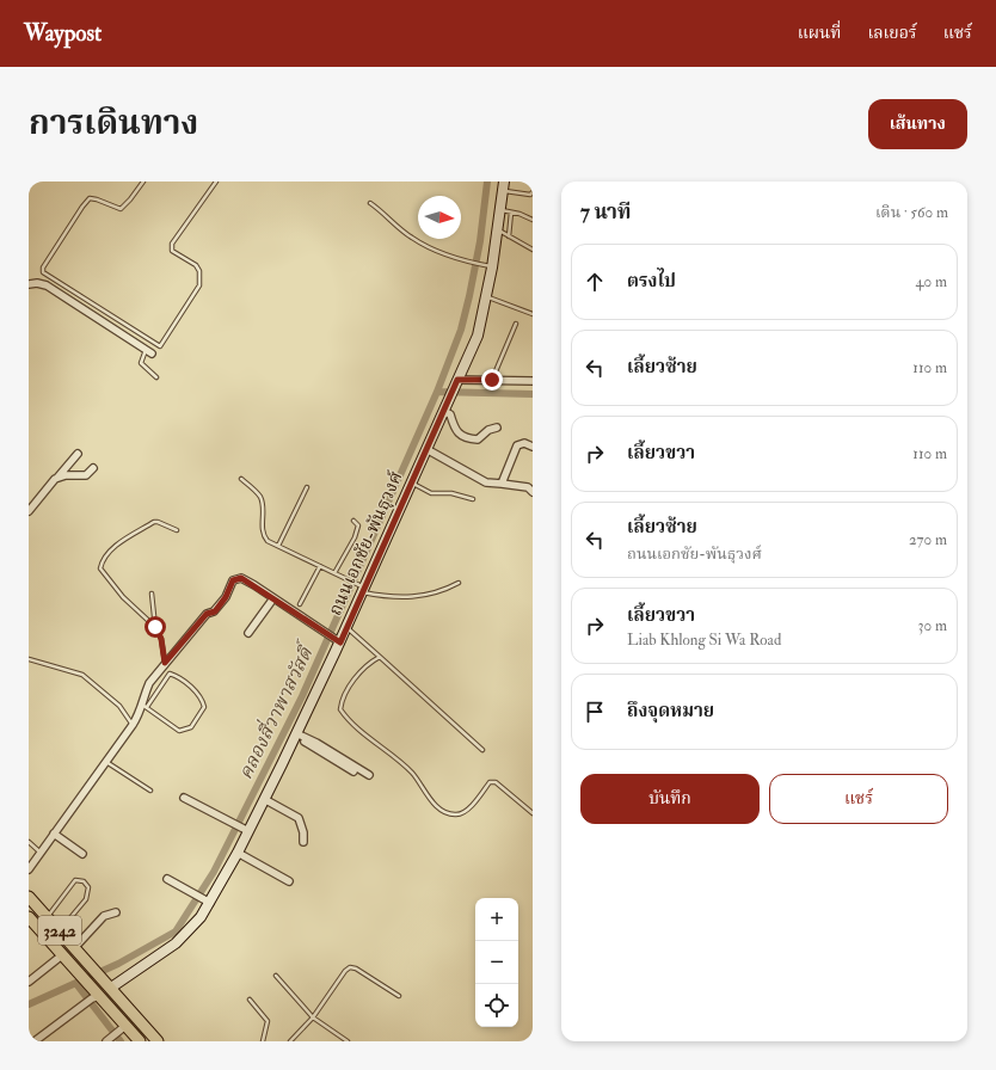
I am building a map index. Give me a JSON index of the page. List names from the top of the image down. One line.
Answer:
{"streets":{"main road":["3242"],"street":["ถนนเอกชัย-พันธุวงศ์"]},"crossings":[["ถนนเอกชัย-พันธุวงศ์","3242"]],"water":["คลองสี่วาพาสวัสดิ์"],"north":"right","page":{"header":"Waypost","nav":["แผนที่","เลเยอร์","แชร์"],"title":"การเดินทาง","buttons":["เส้นทาง",["บันทึก","แชร์"]],"heading":["7 นาที","เดิน · 560 m"],"list":[["ตรงไป","40 m"],["เลี้ยวซ้าย","110 m"],["เลี้ยวขวา","110 m"],["เลี้ยวซ้าย","ถนนเอกชัย-พันธุวงศ์","270 m"],["เลี้ยวขวา","Liab Khlong Si Wa Road","30 m"],"ถึงจุดหมาย"],"map_buttons":["+","−"]}}
